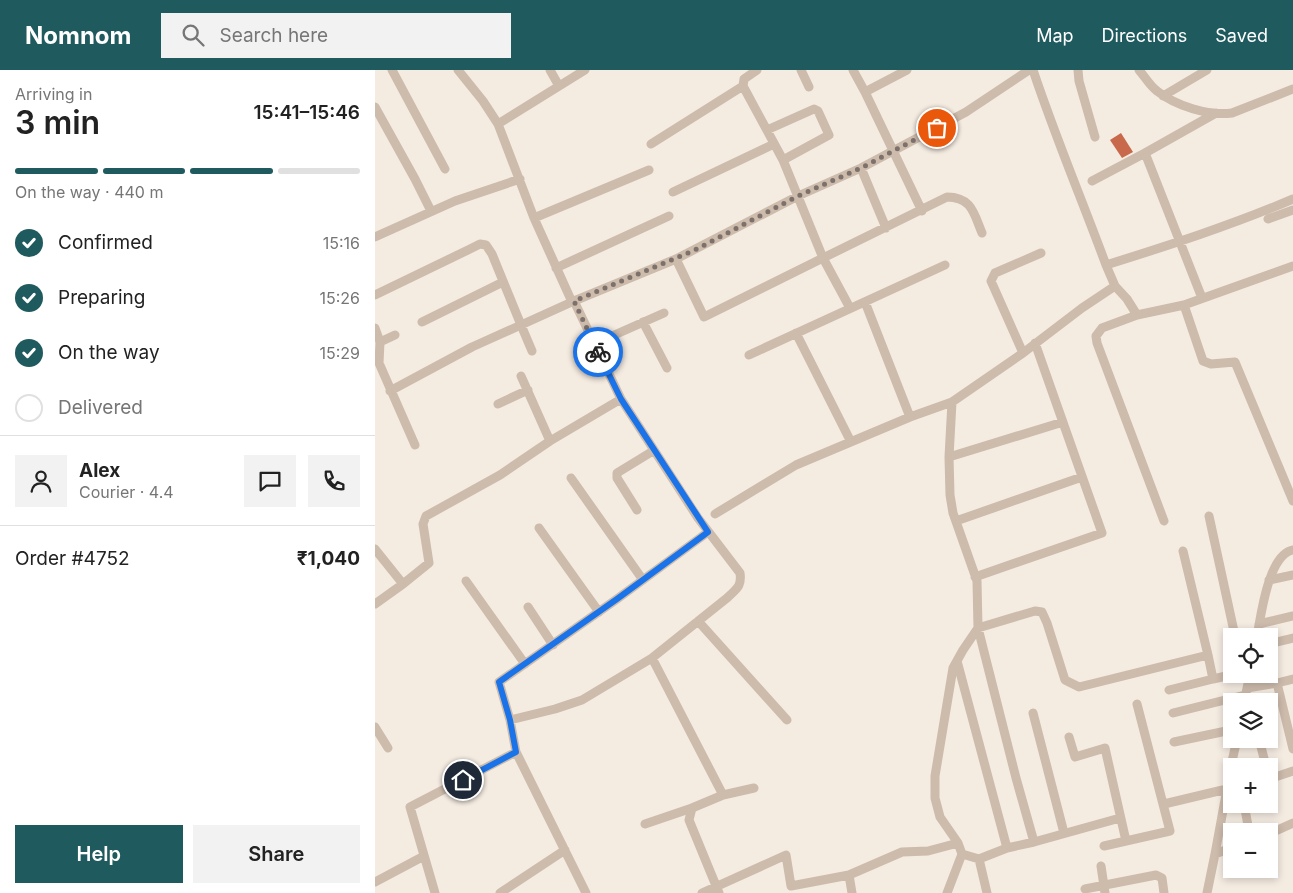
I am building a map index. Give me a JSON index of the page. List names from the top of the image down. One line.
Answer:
{"page":{"header":"Nomnom","search":"Search here","nav":["Map","Directions","Saved"],"heading":["3 min","Arriving in","15:41–15:46"],"panel":["Alex","Courier · 4.4","Order #4752","₹1,040"],"bar":"On the way · 440 m","list":[["Confirmed","15:16"],["Preparing","15:26"],["On the way","15:29"],"Delivered"],"map_buttons":["+","−"],"buttons":["Help","Share"]}}
